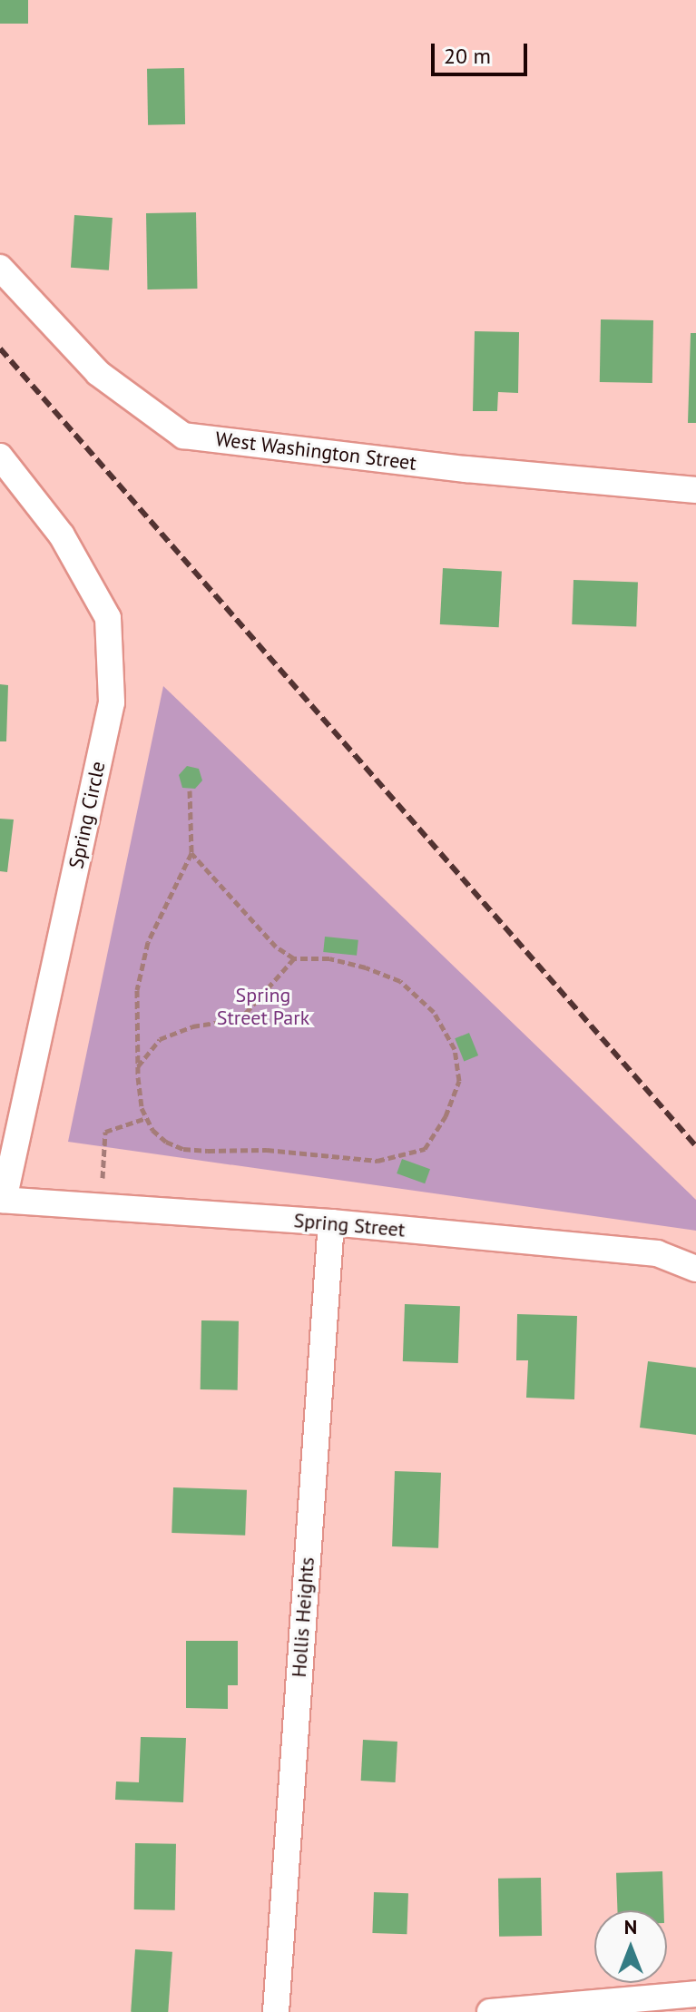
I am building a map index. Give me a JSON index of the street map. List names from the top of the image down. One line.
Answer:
{"streets":{"street":["West Washington Street","Spring Circle","Spring Street","Hollis Heights"]},"crossings":[["Spring Circle","Spring Street"],["Spring Street","Hollis Heights"]],"parks":["Spring Street Park"],"scale_bar":"20 m","north":"top"}
